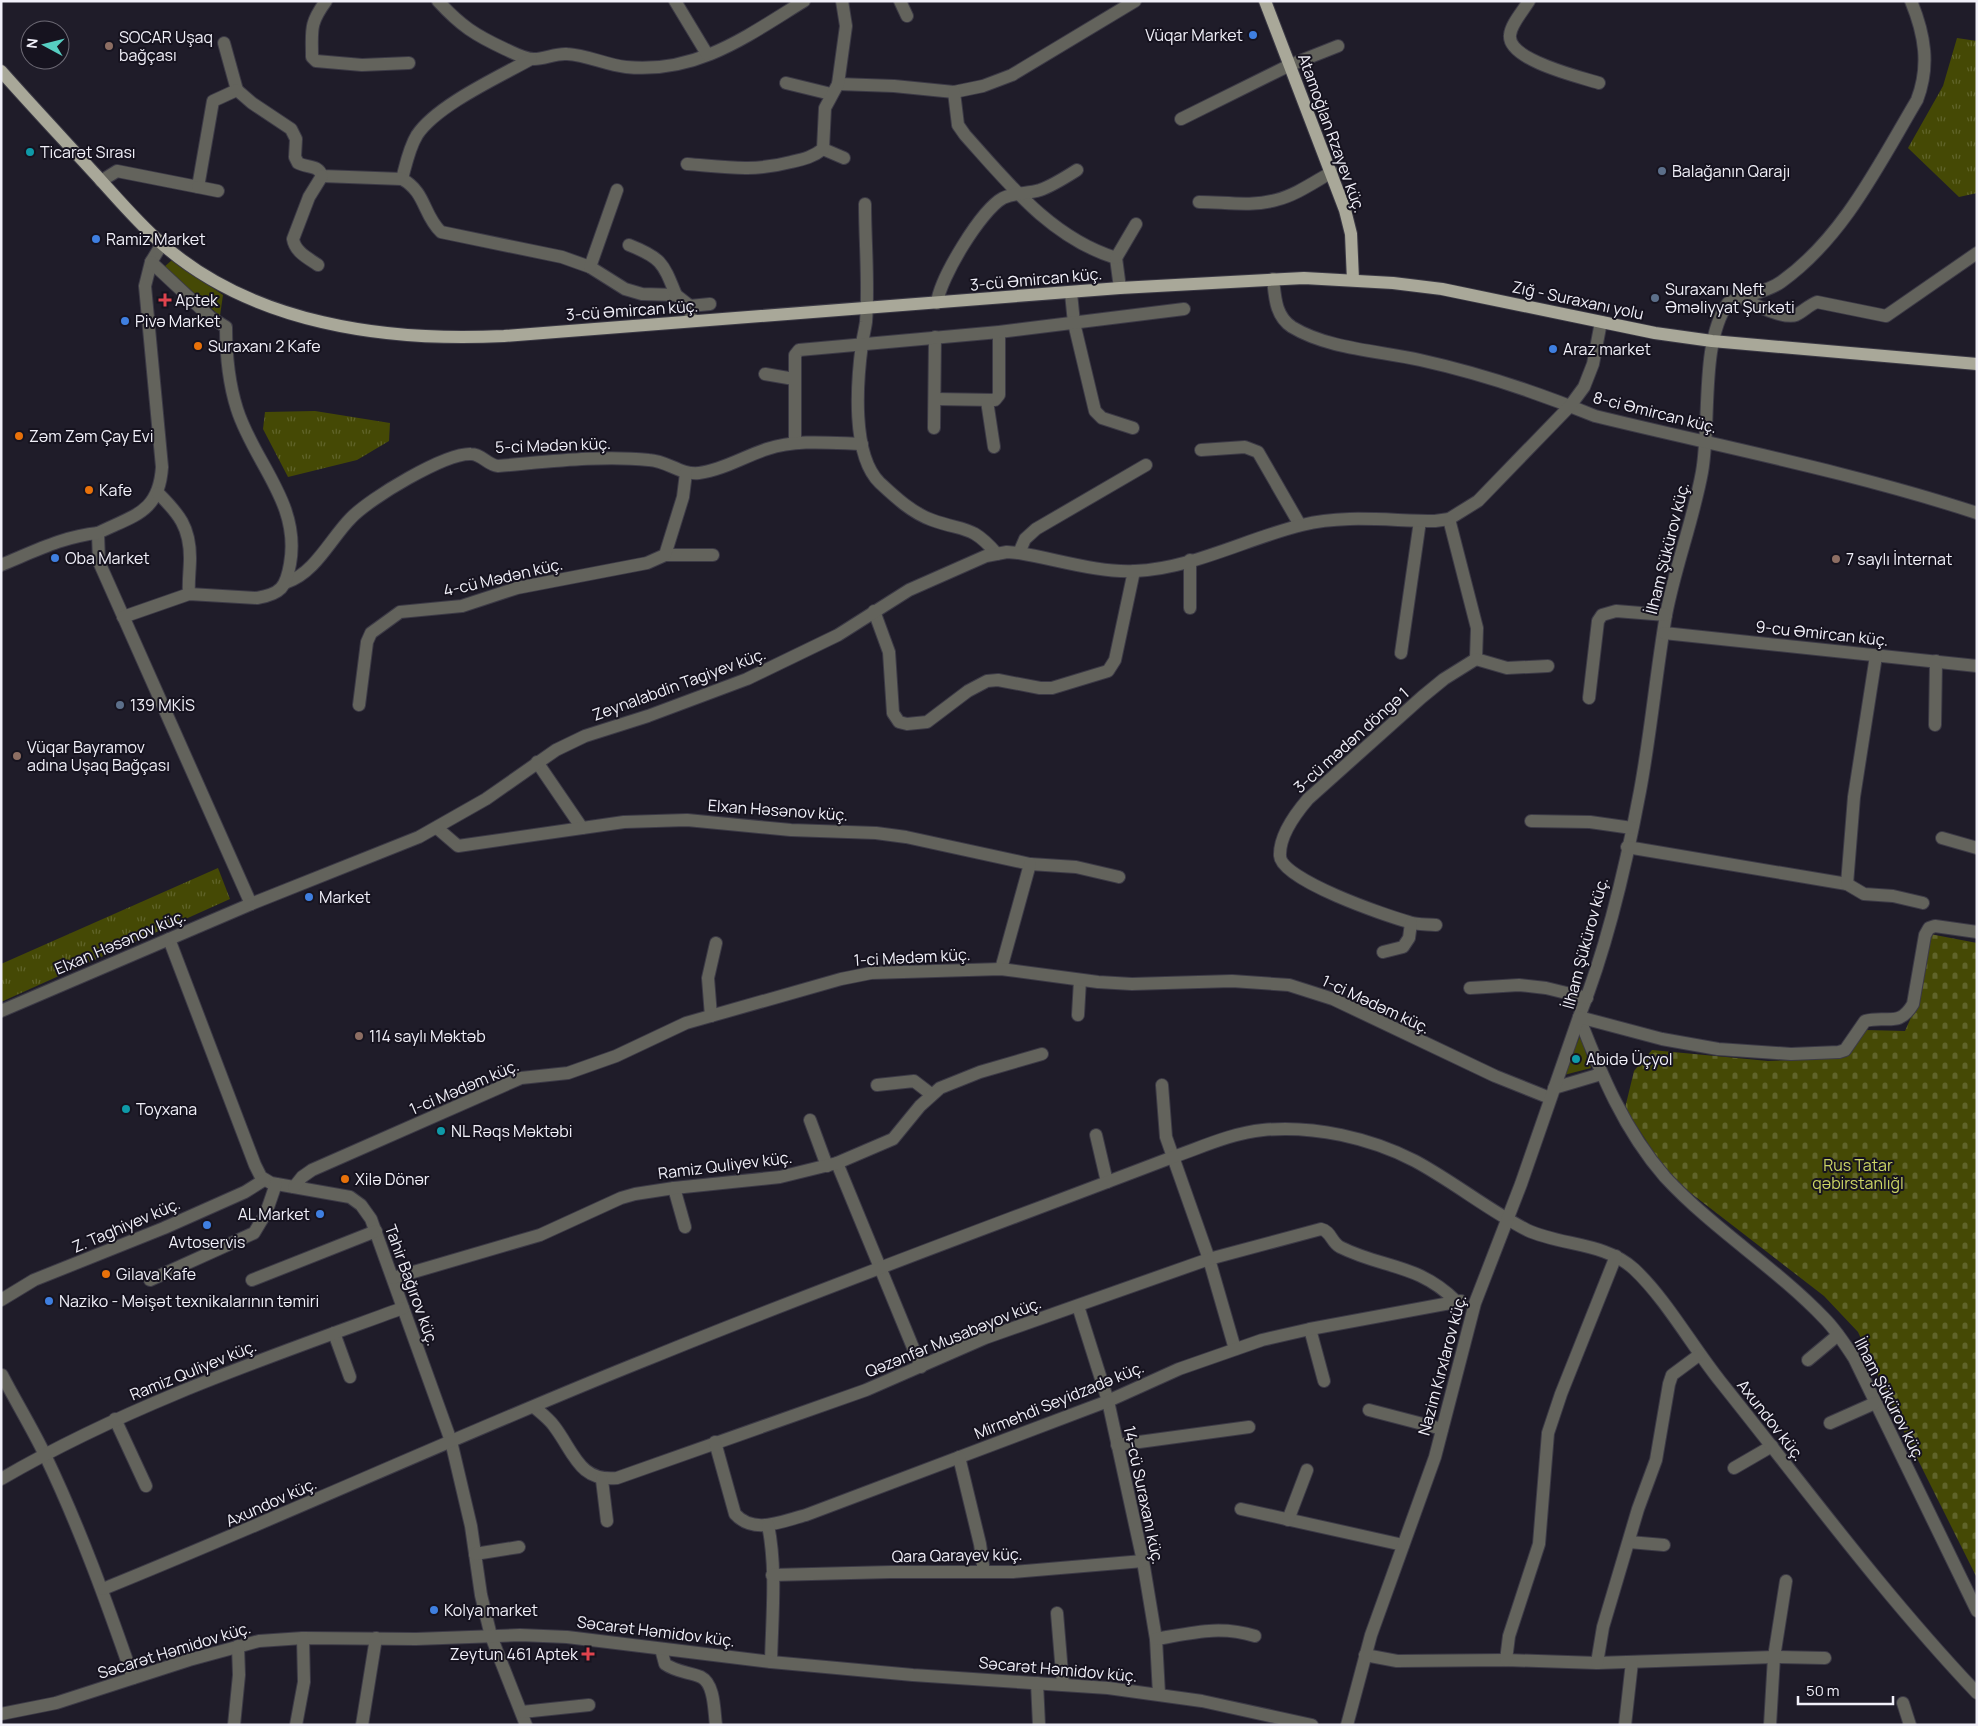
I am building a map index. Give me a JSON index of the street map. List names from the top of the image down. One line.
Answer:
{"streets":{"main road":["Atamoğlan Rzayev küç.","3-cü Əmircan küç.","Zığ - Suraxanı yolu"],"street":["8-ci Əmircan küç.","5-ci Mədən küç.","İlham Şükürov küç.","4-cü Mədən küç.","9-cu Əmircan küç.","Zeynalabdin Tagiyev küç.","3-cü mədən döngə 1","Elxan Həsənov küç.","1-ci Mədəm küç.","Ramiz Quliyev küç.","Z. Taghiyev küç.","Tahir Bağırov küç.","Qəzənfər Musabəyov küç.","Nazim Kırxlarov küç.","Mirmehdi Seyidzadə küç.","Axundov küç.","14-cü Suraxanı küç.","Qara Qarayev küç.","Səcarət Həmidov küç."]},"crossings":[["Atamoğlan Rzayev küç.","3-cü Əmircan küç."],["Atamoğlan Rzayev küç.","Zığ - Suraxanı yolu"],["3-cü Əmircan küç.","Zığ - Suraxanı yolu"],["3-cü Əmircan küç.","8-ci Əmircan küç."],["Zığ - Suraxanı yolu","İlham Şükürov küç."],["Zığ - Suraxanı yolu","Zeynalabdin Tagiyev küç."],["8-ci Əmircan küç.","İlham Şükürov küç."],["8-ci Əmircan küç.","Zeynalabdin Tagiyev küç."],["İlham Şükürov küç.","9-cu Əmircan küç."],["İlham Şükürov küç.","Nazim Kırxlarov küç."],["Zeynalabdin Tagiyev küç.","Elxan Həsənov küç."],["1-ci Mədəm küç.","Tahir Bağırov küç."],["1-ci Mədəm küç.","Nazim Kırxlarov küç."],["Ramiz Quliyev küç.","Tahir Bağırov küç."],["Z. Taghiyev küç.","Tahir Bağırov küç."],["Tahir Bağırov küç.","Axundov küç."],["Tahir Bağırov küç.","Səcarət Həmidov küç."],["Qəzənfər Musabəyov küç.","Mirmehdi Seyidzadə küç."],["Qəzənfər Musabəyov küç.","14-cü Suraxanı küç."],["Nazim Kırxlarov küç.","Mirmehdi Seyidzadə küç."],["Nazim Kırxlarov küç.","Axundov küç."],["Mirmehdi Seyidzadə küç.","14-cü Suraxanı küç."],["14-cü Suraxanı küç.","Qara Qarayev küç."],["14-cü Suraxanı küç.","Səcarət Həmidov küç."]],"parks":["Rus Tatar qəbirstanlığl"],"places":{"other":["Vüqar Market","SOCAR Uşaq bağçası","Ticarət Sırası","Balağanın Qarajı","Ramiz Market","Suraxanı Neft Əməliyyat Şurkəti","Pivə Market","Suraxanı 2 Kafe","Araz market","Zəm Zəm Çay Evi","Kafe","Oba Market","7 saylı İnternat","139 MKİS","Vüqar Bayramov adına Uşaq Bağçası","Market","114 saylı Məktəb","Abidə Üçyol","Toyxana","NL Rəqs Məktəbi","Xilə Dönər","AL Market","Avtoservis","Gilava Kafe","Naziko - Məişət texnikalarının təmiri","Kolya market"],"health":["Aptek","Zeytun 461 Aptek"]},"scale_bar":"50 m","north":"left"}
